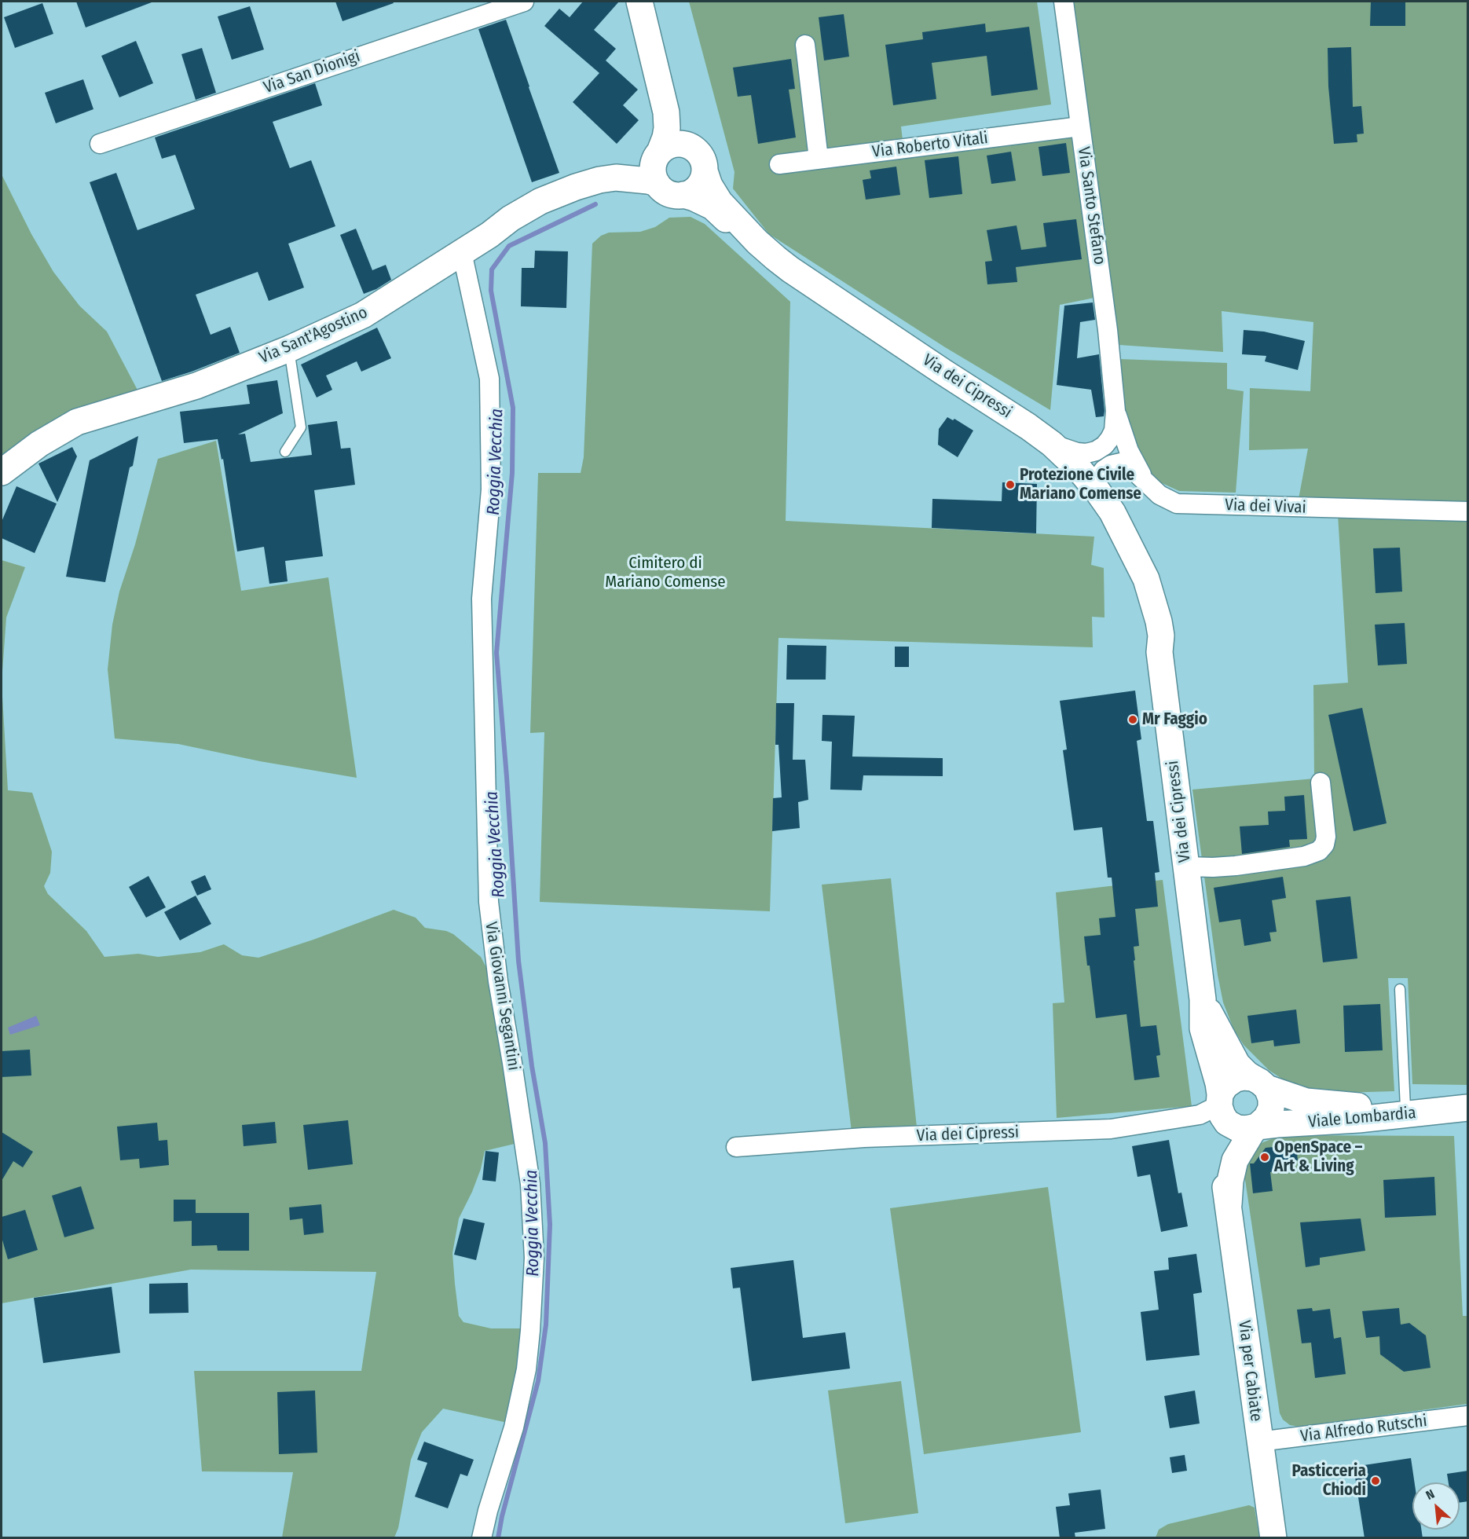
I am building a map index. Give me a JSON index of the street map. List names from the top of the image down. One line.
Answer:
{"streets":{"main road":["Via Sant'Agostino","Via dei Cipressi","Viale Lombardia","Via per Cabiate"],"street":["Via San Dionigi","Via Roberto Vitali","Via Santo Stefano","Via dei Vivai","Via Giovanni Segantini","Via Alfredo Rutschi"]},"crossings":[["Via Roberto Vitali","Via Santo Stefano"],["Via Santo Stefano","Via dei Cipressi"],["Via Santo Stefano","Via dei Vivai"],["Via Sant'Agostino","Via dei Cipressi"],["Via Sant'Agostino","Via Giovanni Segantini"],["Via dei Cipressi","Via dei Vivai"],["Via dei Cipressi","Viale Lombardia"],["Via per Cabiate","Via Alfredo Rutschi"]],"water":["Roggia Vecchia"],"parks":["Cimitero di Mariano Comense"],"places":["Protezione Civile Mariano Comense","Mr Faggio","OpenSpace – Art & Living","Pasticceria Chiodi"],"north":"top left"}
